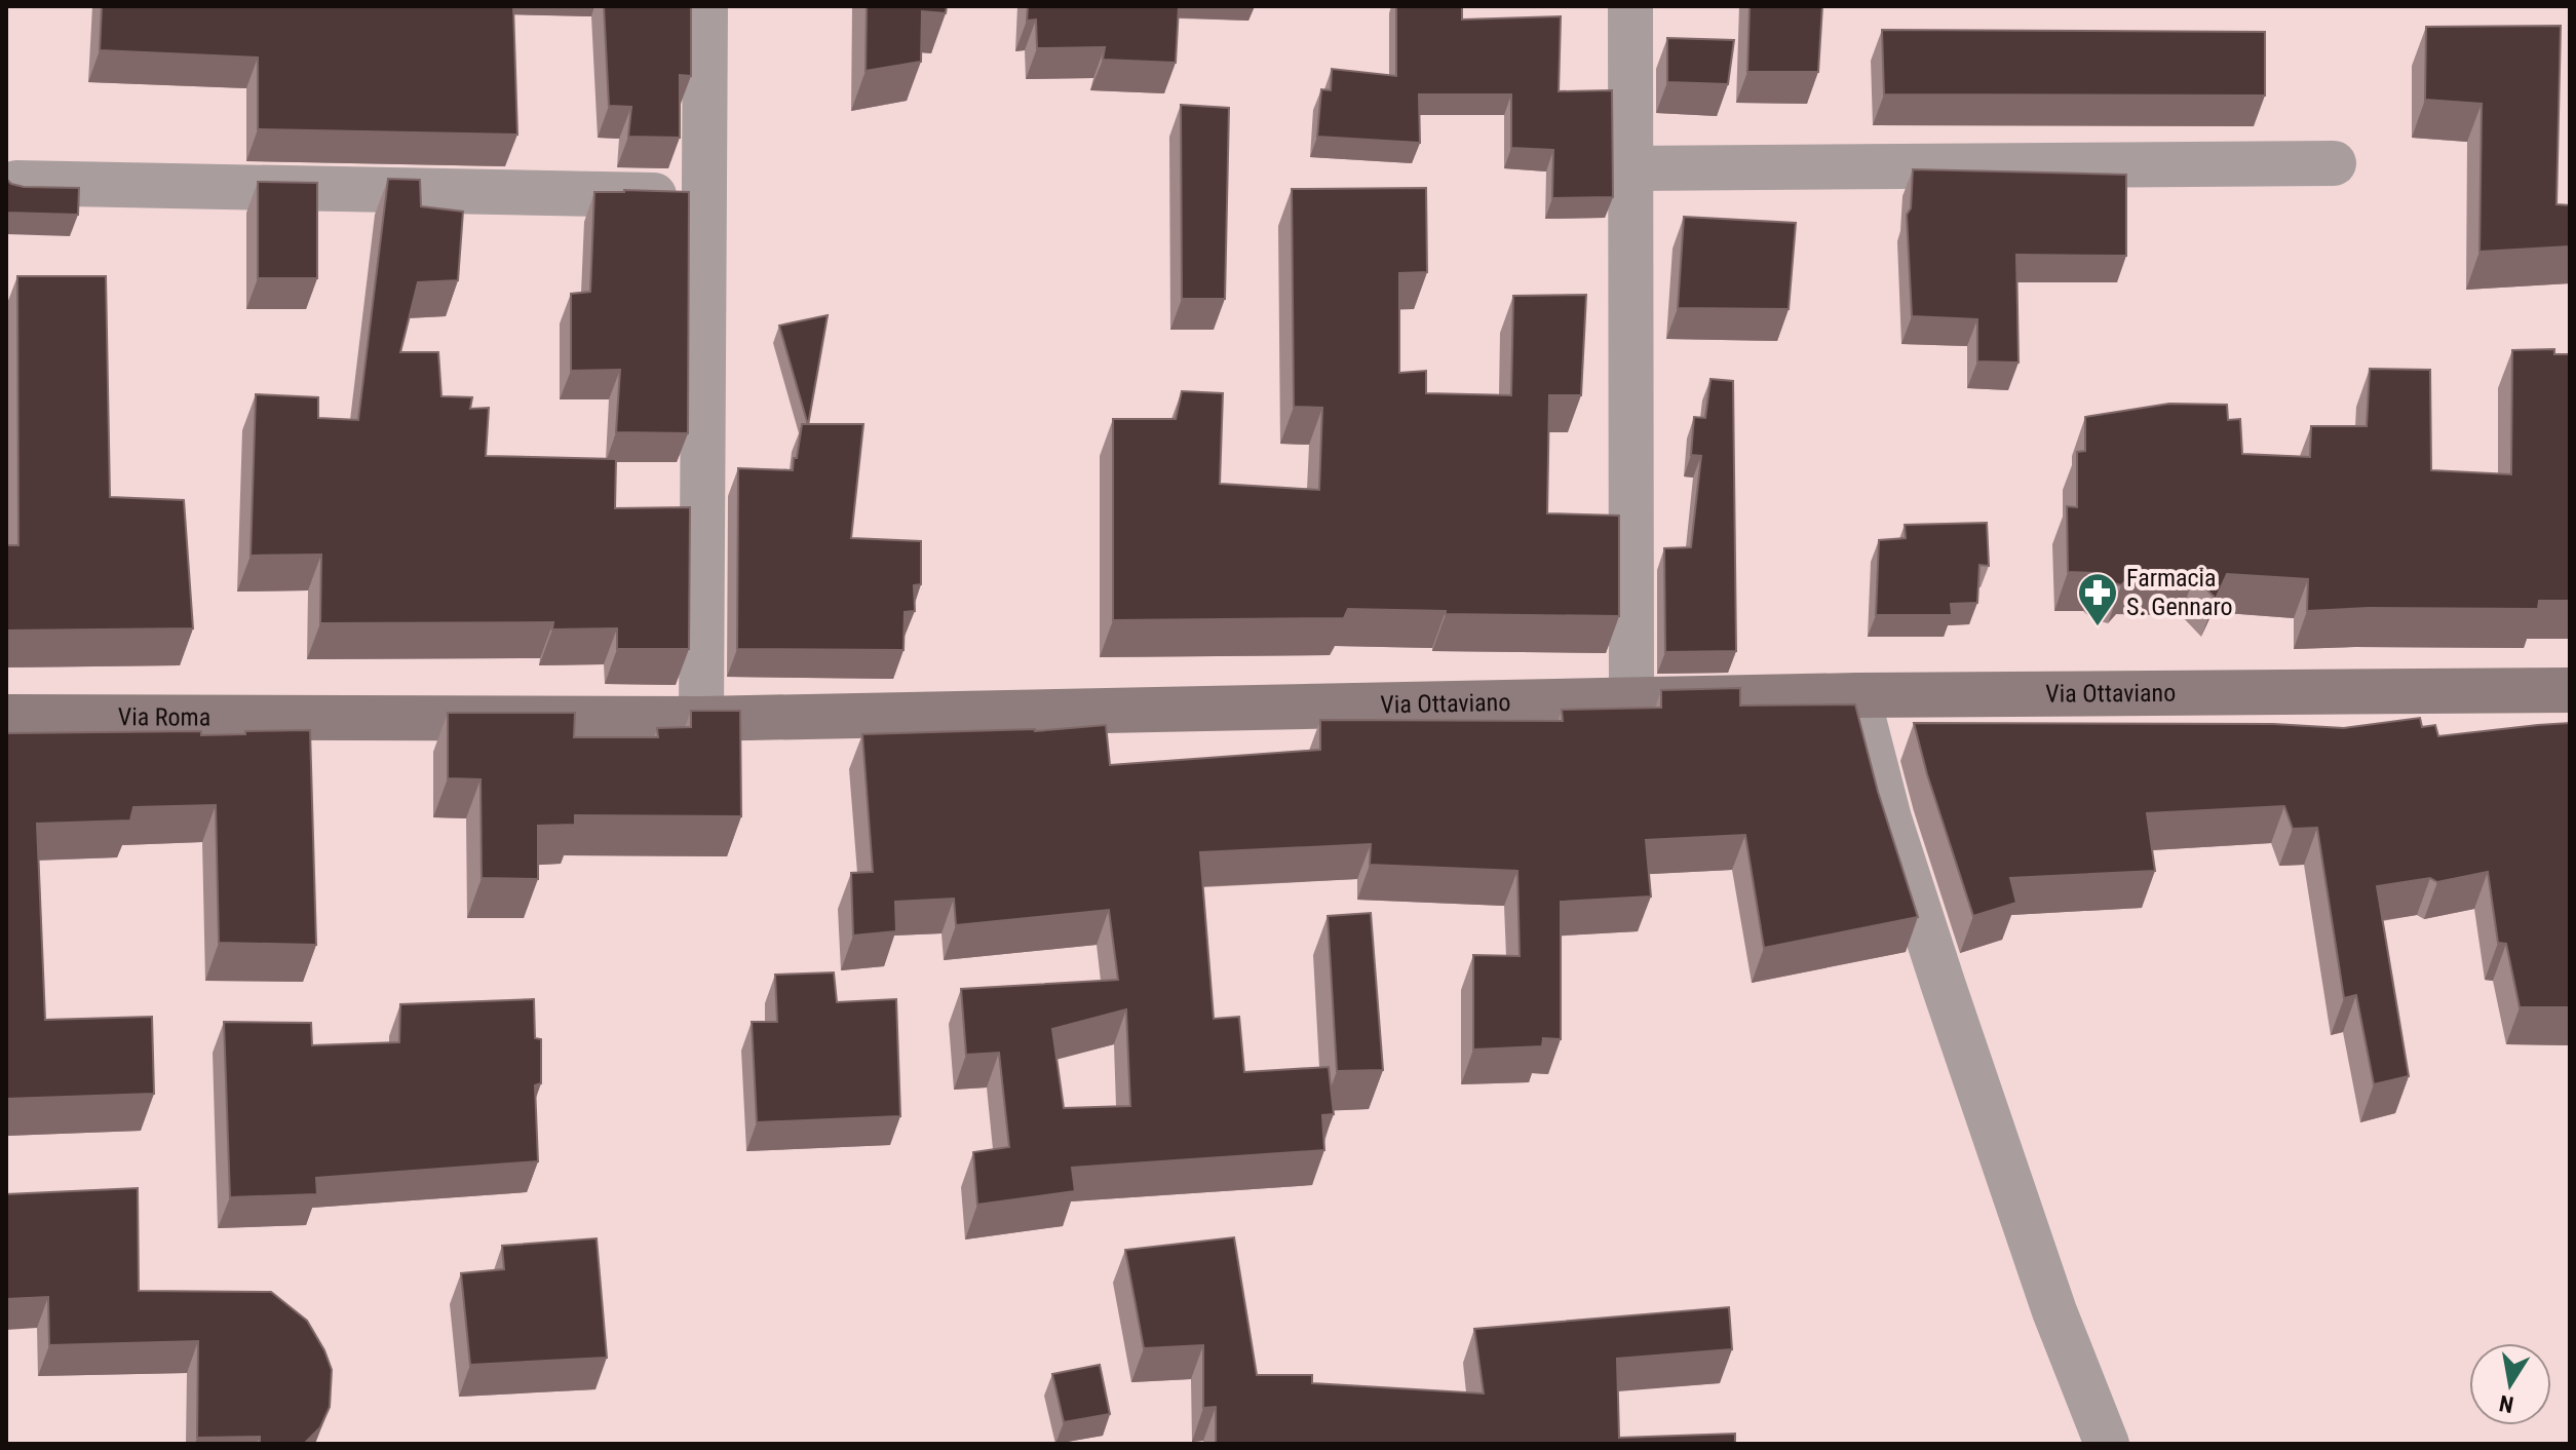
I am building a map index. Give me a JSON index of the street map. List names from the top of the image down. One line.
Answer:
{"streets":{"main road":["Via Ottaviano","Via Roma"]},"crossings":[["Via Ottaviano","Via Roma"]],"places":{"pharmacy":["Farmacia S. Gennaro"]},"north":"bottom"}
